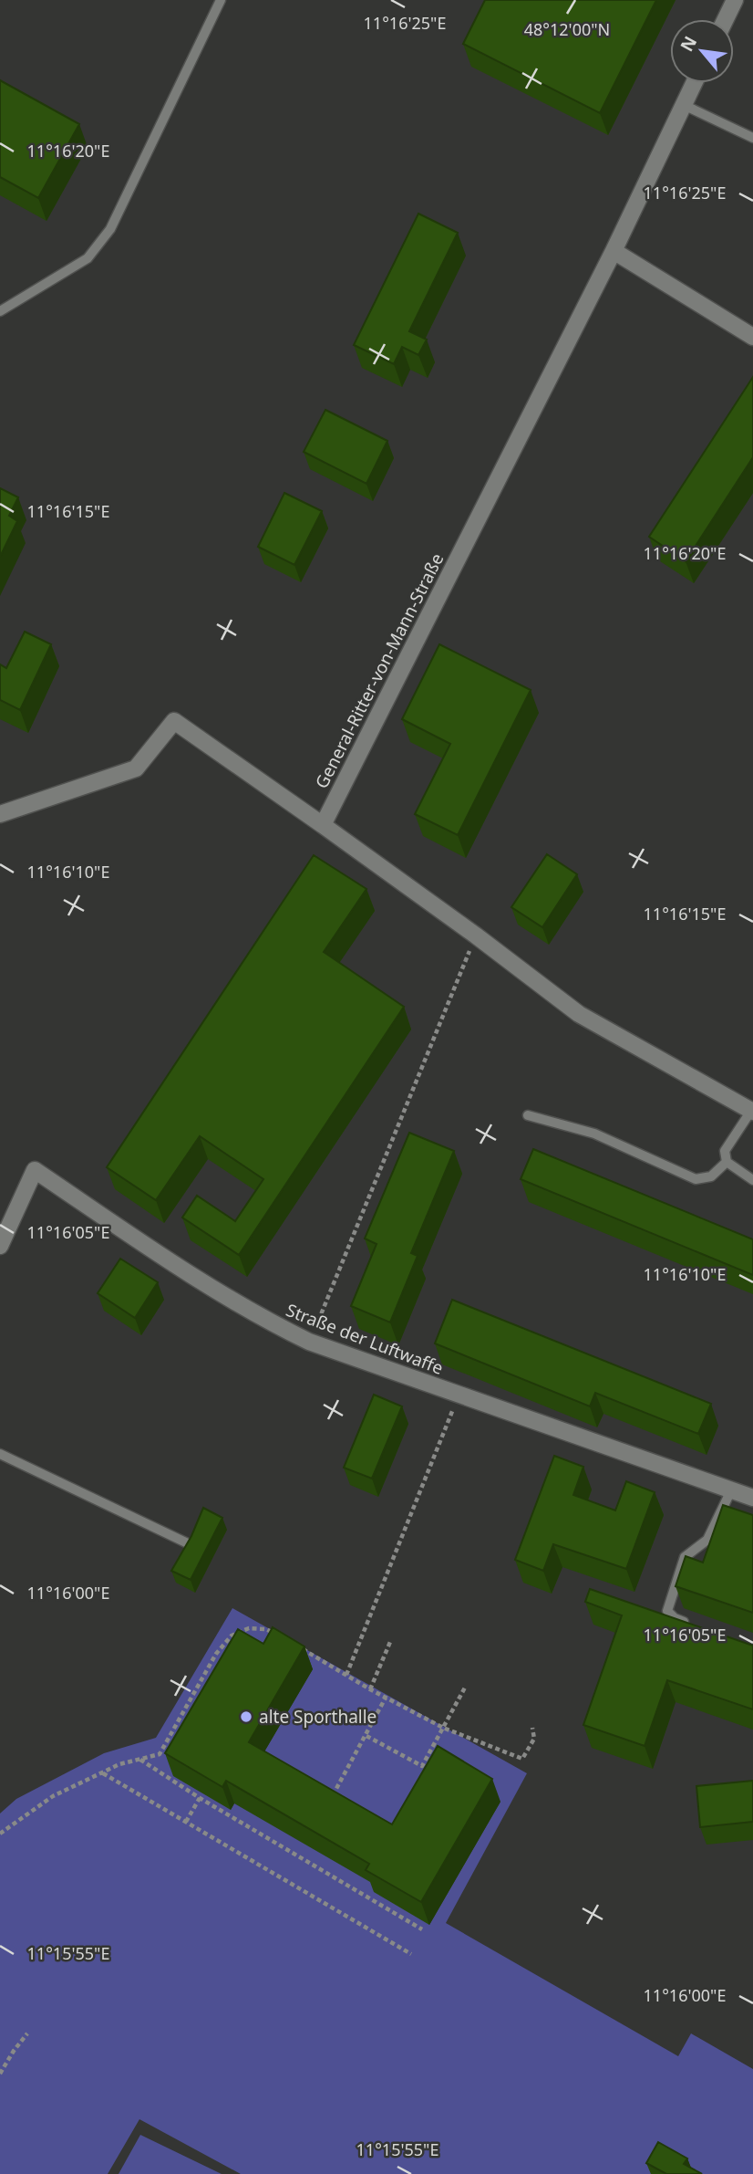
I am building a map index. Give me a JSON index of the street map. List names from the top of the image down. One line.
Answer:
{"streets":{"street":["General-Ritter-von-Mann-Straße","Straße der Luftwaffe"]},"places":["alte Sporthalle"],"north":"top left","coordinates":["11°16'25\"E","48°12'00\"N","11°16'20\"E","11°16'15\"E","11°16'10\"E","11°16'05\"E","11°16'00\"E","11°15'55\"E"]}
